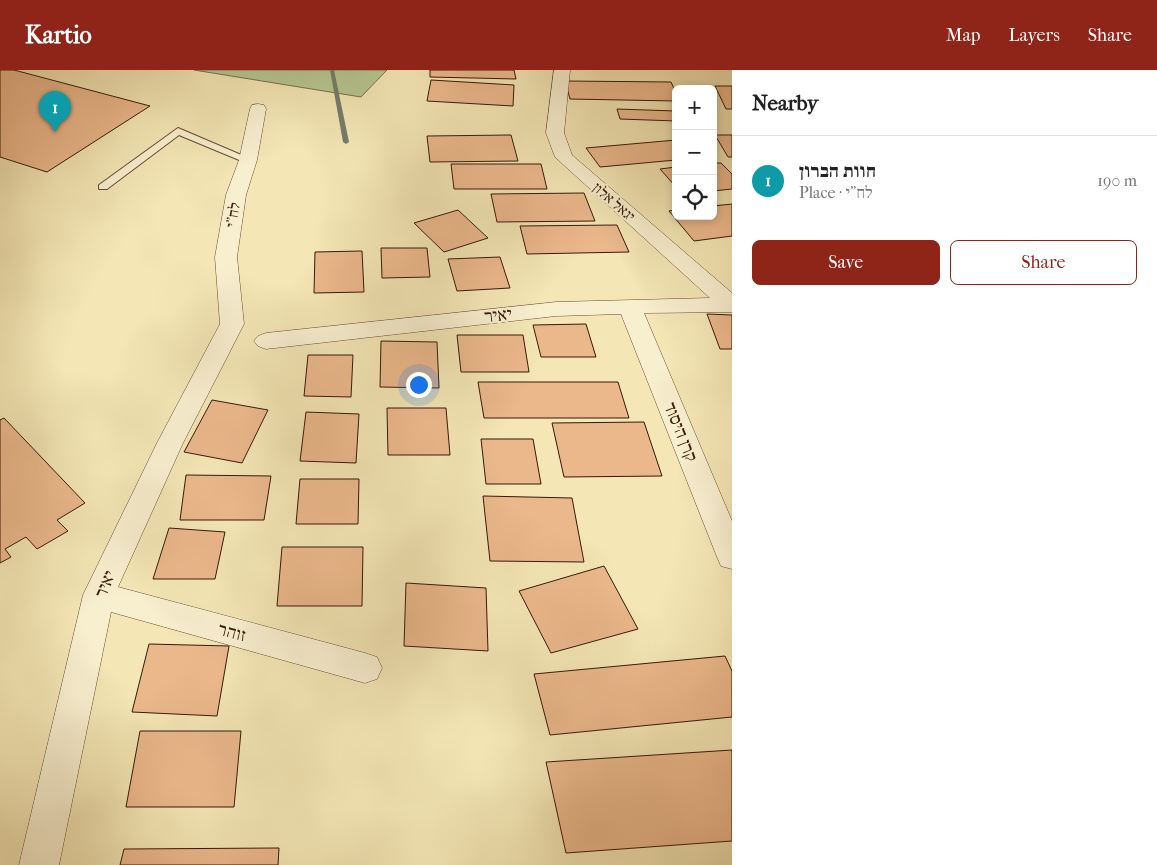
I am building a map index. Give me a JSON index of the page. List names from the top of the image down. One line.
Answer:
{"streets":{"street":["יגאל אלון","לח\"י","יאיר","קרן היסוד","זוהר"]},"crossings":[["יגאל אלון","יאיר"],["לח\"י","יאיר"],["יאיר","קרן היסוד"],["יאיר","זוהר"]],"page":{"header":"Kartio","nav":["Map","Layers","Share"],"heading":"Nearby","map_buttons":["+","−"],"pins":"1","list":[{"mark":"1","name":"חוות הברון","note":"Place · לח\"י","value":"190 m"}],"buttons":["Save","Share"]}}
